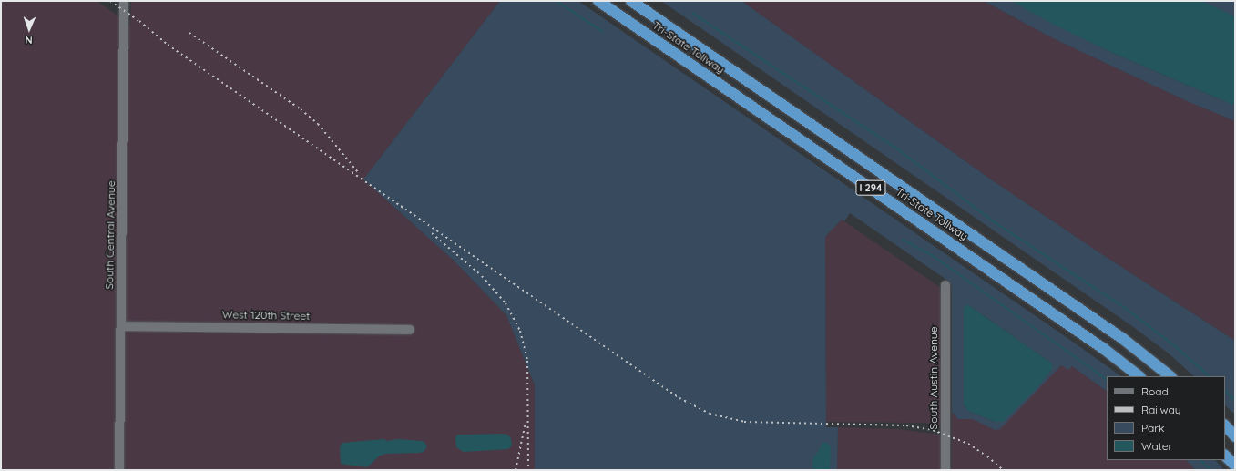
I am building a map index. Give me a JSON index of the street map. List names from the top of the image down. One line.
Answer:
{"streets":{"highway":["Tri-State Tollway","I 294"],"street":["South Central Avenue","West 120th Street","South Austin Avenue"]},"crossings":[["South Central Avenue","West 120th Street"]],"legend":["Road","Railway","Park","Water"],"north":"bottom"}
